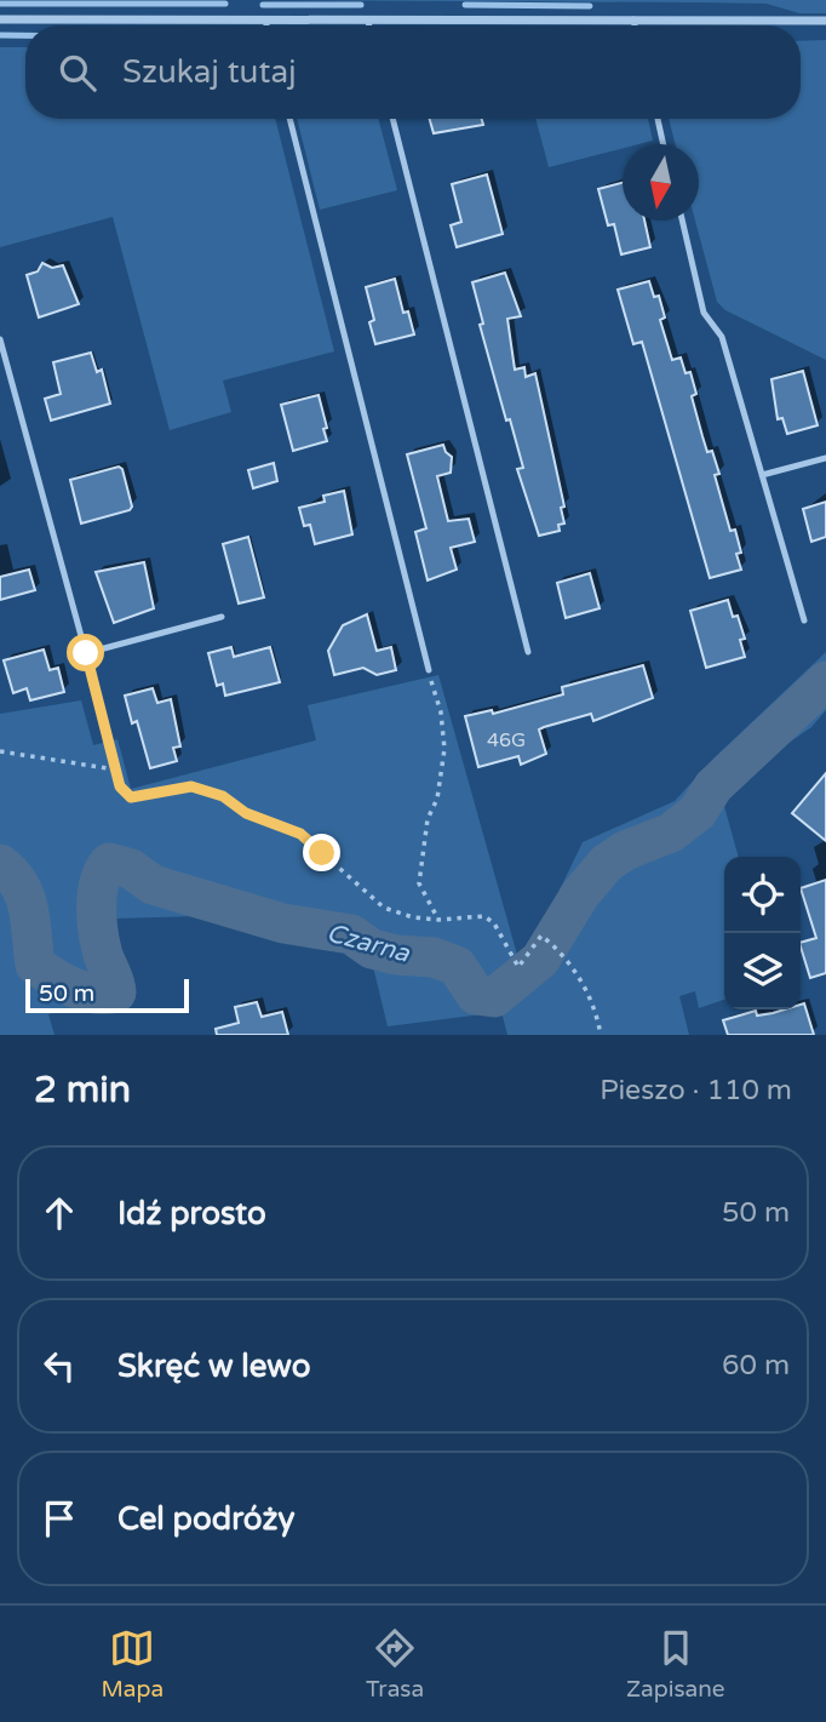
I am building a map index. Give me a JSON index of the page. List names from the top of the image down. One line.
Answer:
{"water":["Czarna"],"house_numbers":["46G"],"scale_bar":"50 m","north":"bottom","page":{"search":"Szukaj tutaj","scale":"50 m","heading":["2 min","Pieszo · 110 m"],"list":[["Idź prosto","50 m"],["Skręć w lewo","60 m"],"Cel podróży"],"nav":["Mapa","Trasa","Zapisane"]}}
